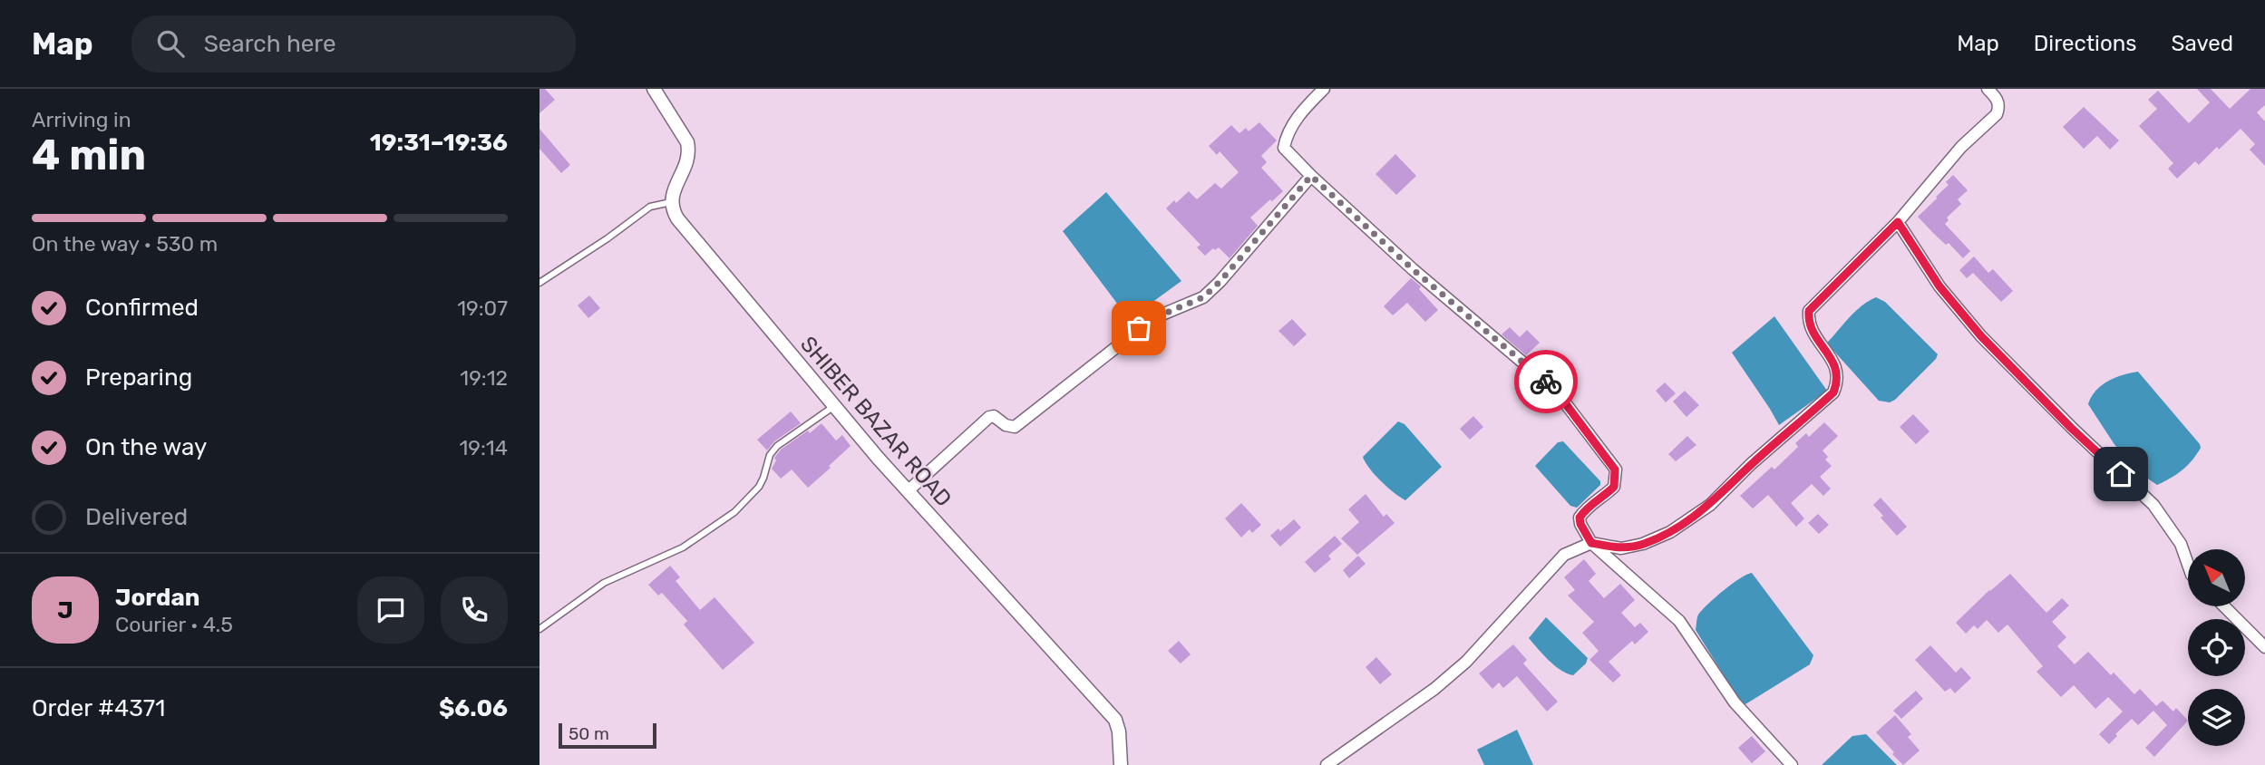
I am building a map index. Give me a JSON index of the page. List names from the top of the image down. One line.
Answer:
{"streets":{"street":["SHIBER BAZAR ROAD"]},"scale_bar":"50 m","north":"top left","page":{"header":"Map","search":"Search here","nav":["Map","Directions","Saved"],"heading":["4 min","Arriving in","19:31–19:36"],"panel":["Jordan","Courier · 4.5","Order #4371","$6.06"],"bar":"On the way · 530 m","list":[["Confirmed","19:07"],["Preparing","19:12"],["On the way","19:14"],"Delivered"],"round":"J","scale":"50 m"}}
